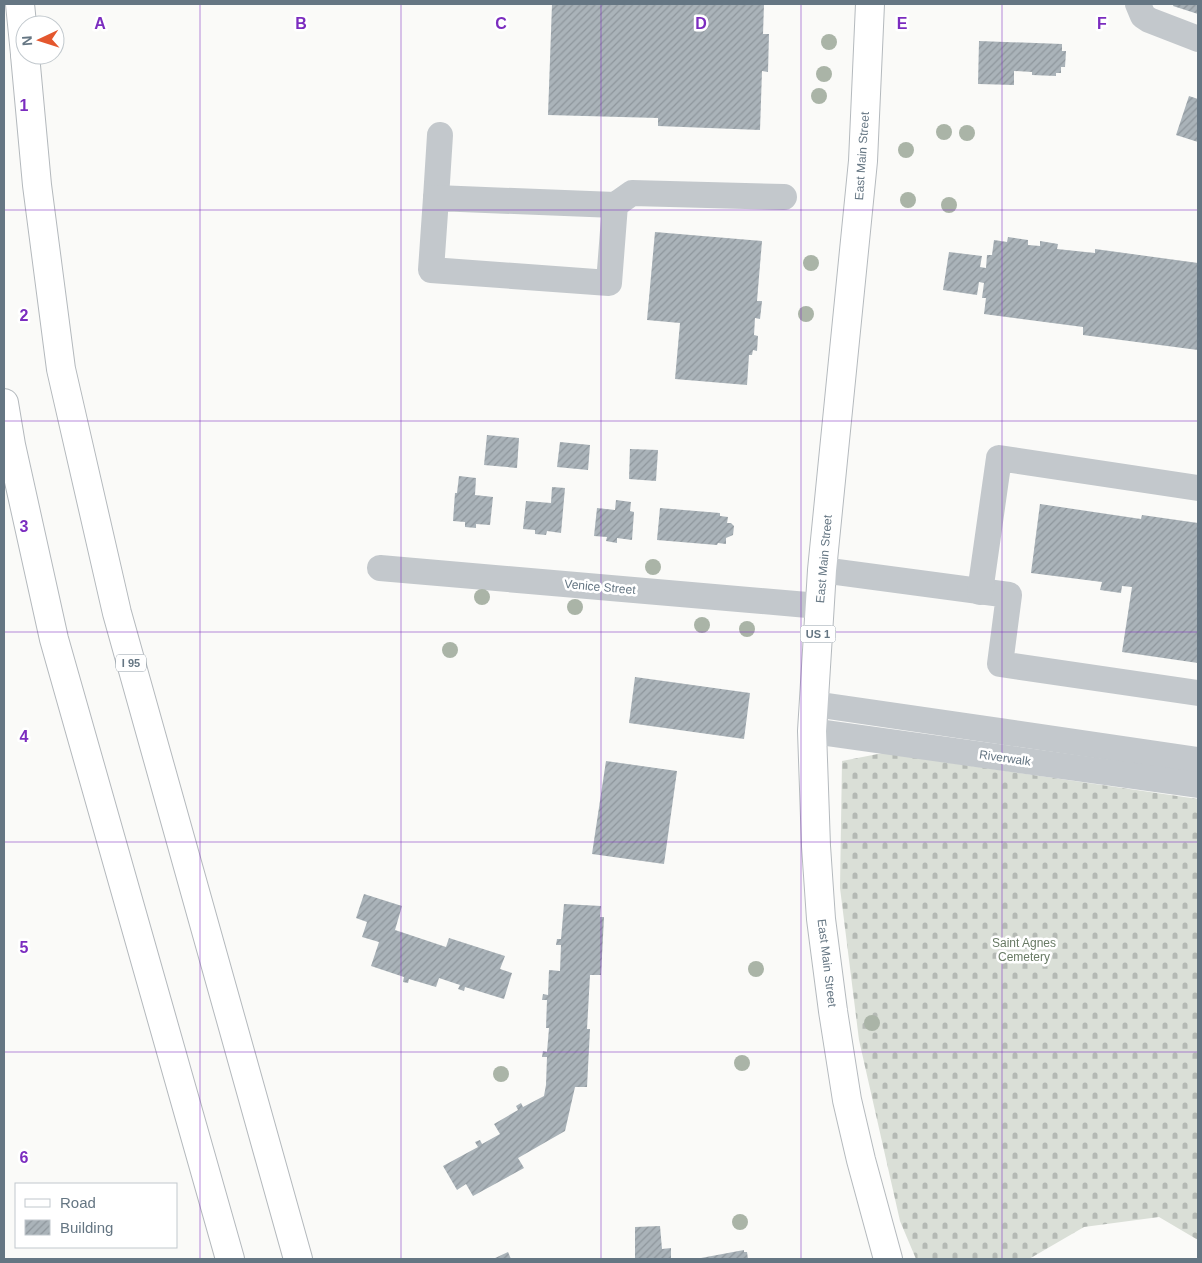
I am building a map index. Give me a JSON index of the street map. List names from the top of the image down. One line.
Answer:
{"streets":{"main road":["East Main Street","US 1","I 95"],"street":["Venice Street","Riverwalk"]},"crossings":[["East Main Street","Venice Street"],["East Main Street","Riverwalk"]],"parks":["Saint Agnes Cemetery"],"legend":["Road","Building"],"north":"left","grid":{"columns":["A","B","C","D","E","F"],"rows":["1","2","3","4","5","6"]}}
